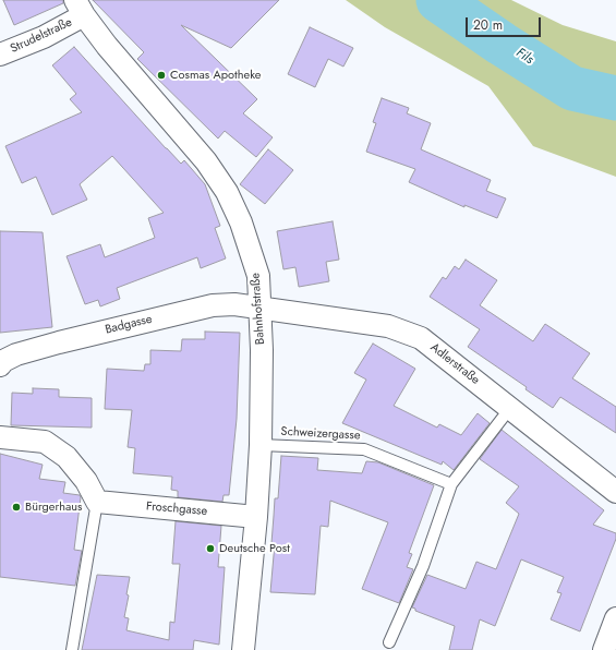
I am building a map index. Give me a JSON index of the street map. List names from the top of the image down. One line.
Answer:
{"streets":{"street":["Strudelstraße","Bahnhofstraße","Badgasse","Adlerstraße","Froschgasse"],"lane":["Schweizergasse"]},"crossings":[["Strudelstraße","Bahnhofstraße"],["Bahnhofstraße","Badgasse"],["Bahnhofstraße","Adlerstraße"],["Bahnhofstraße","Schweizergasse"],["Bahnhofstraße","Froschgasse"],["Badgasse","Adlerstraße"]],"water":["Fils"],"places":["Cosmas Apotheke","Bürgerhaus","Deutsche Post"],"scale_bar":"20 m"}
